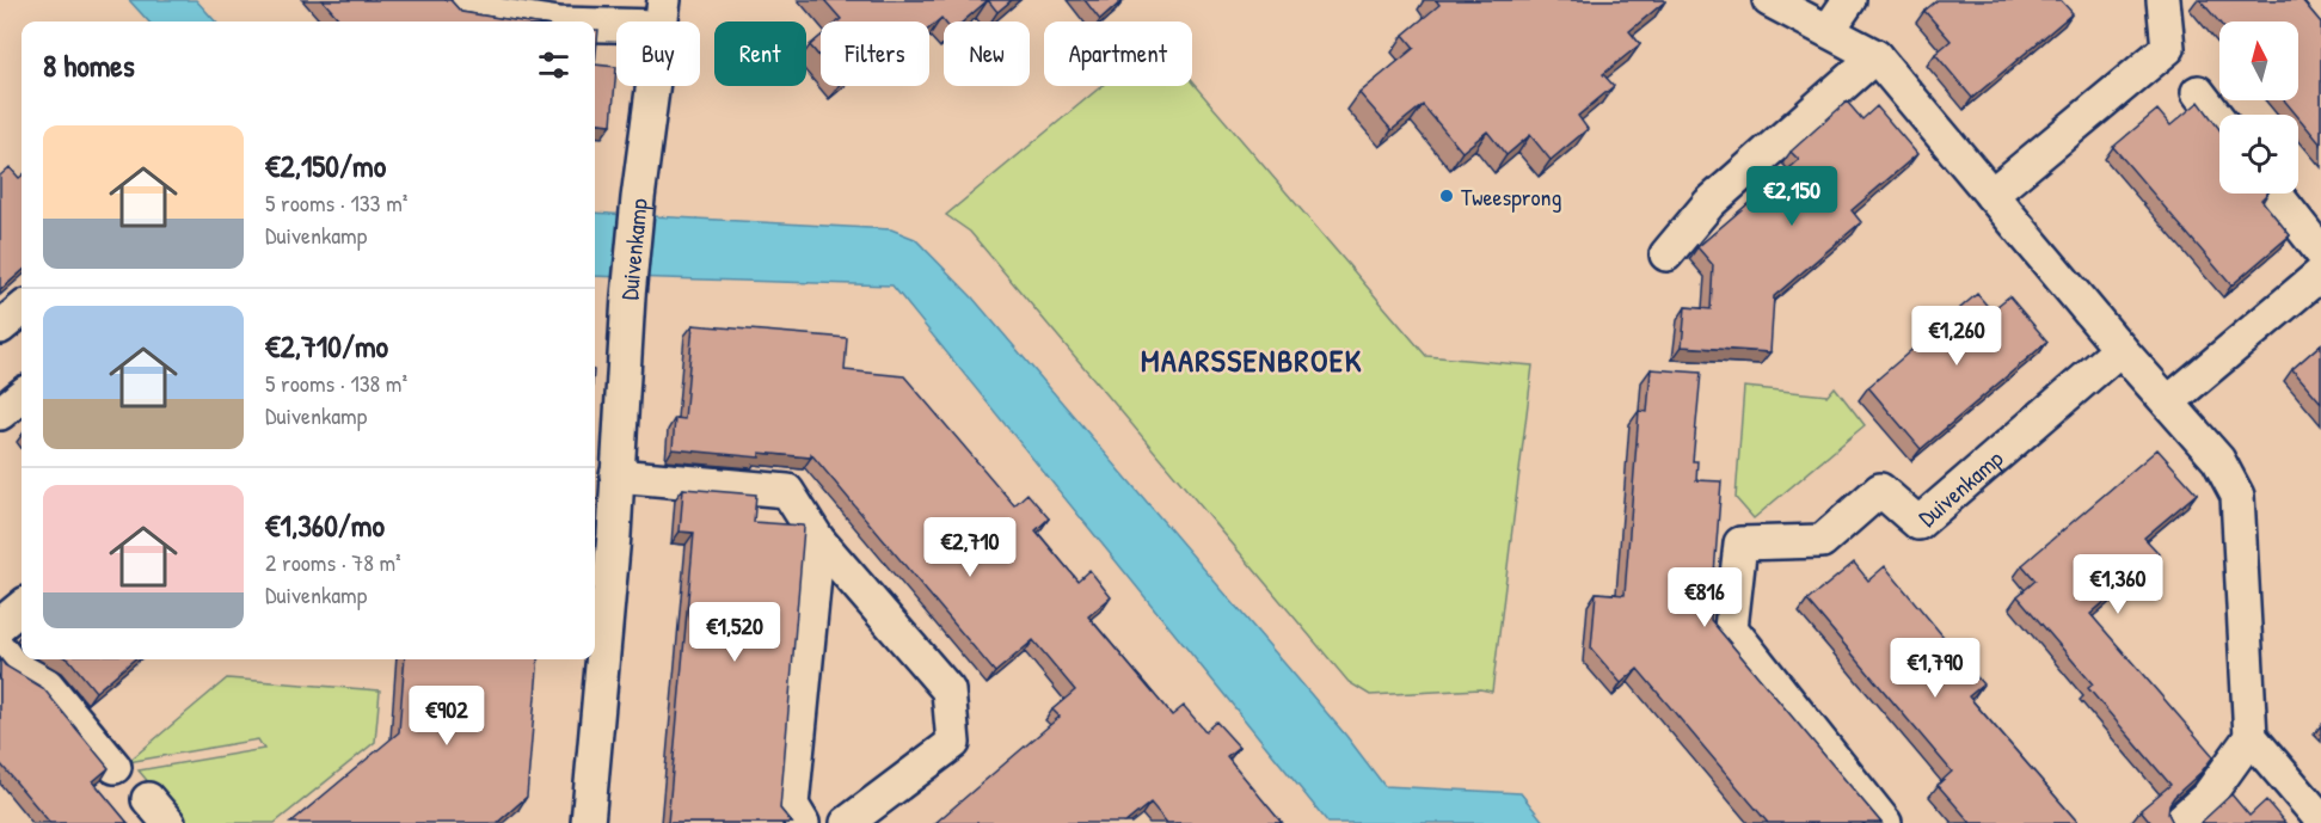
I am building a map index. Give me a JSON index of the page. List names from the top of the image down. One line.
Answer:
{"streets":{"street":["Duivenkamp"]},"districts":["MAARSSENBROEK"],"places":["Tweesprong"],"north":"top","page":{"chip":["Buy","Rent","Filters","New","Apartment"],"heading":"8 homes","list":[{"name":"€2,150/mo","note":"5 rooms · 133 m² · Duivenkamp"},{"name":"€2,710/mo","note":"5 rooms · 138 m² · Duivenkamp"},{"name":"€1,360/mo","note":"2 rooms · 78 m² · Duivenkamp"}],"price":["€2,150","€1,260","€2,710","€1,360","€816","€1,520","€1,790","€902"]}}
